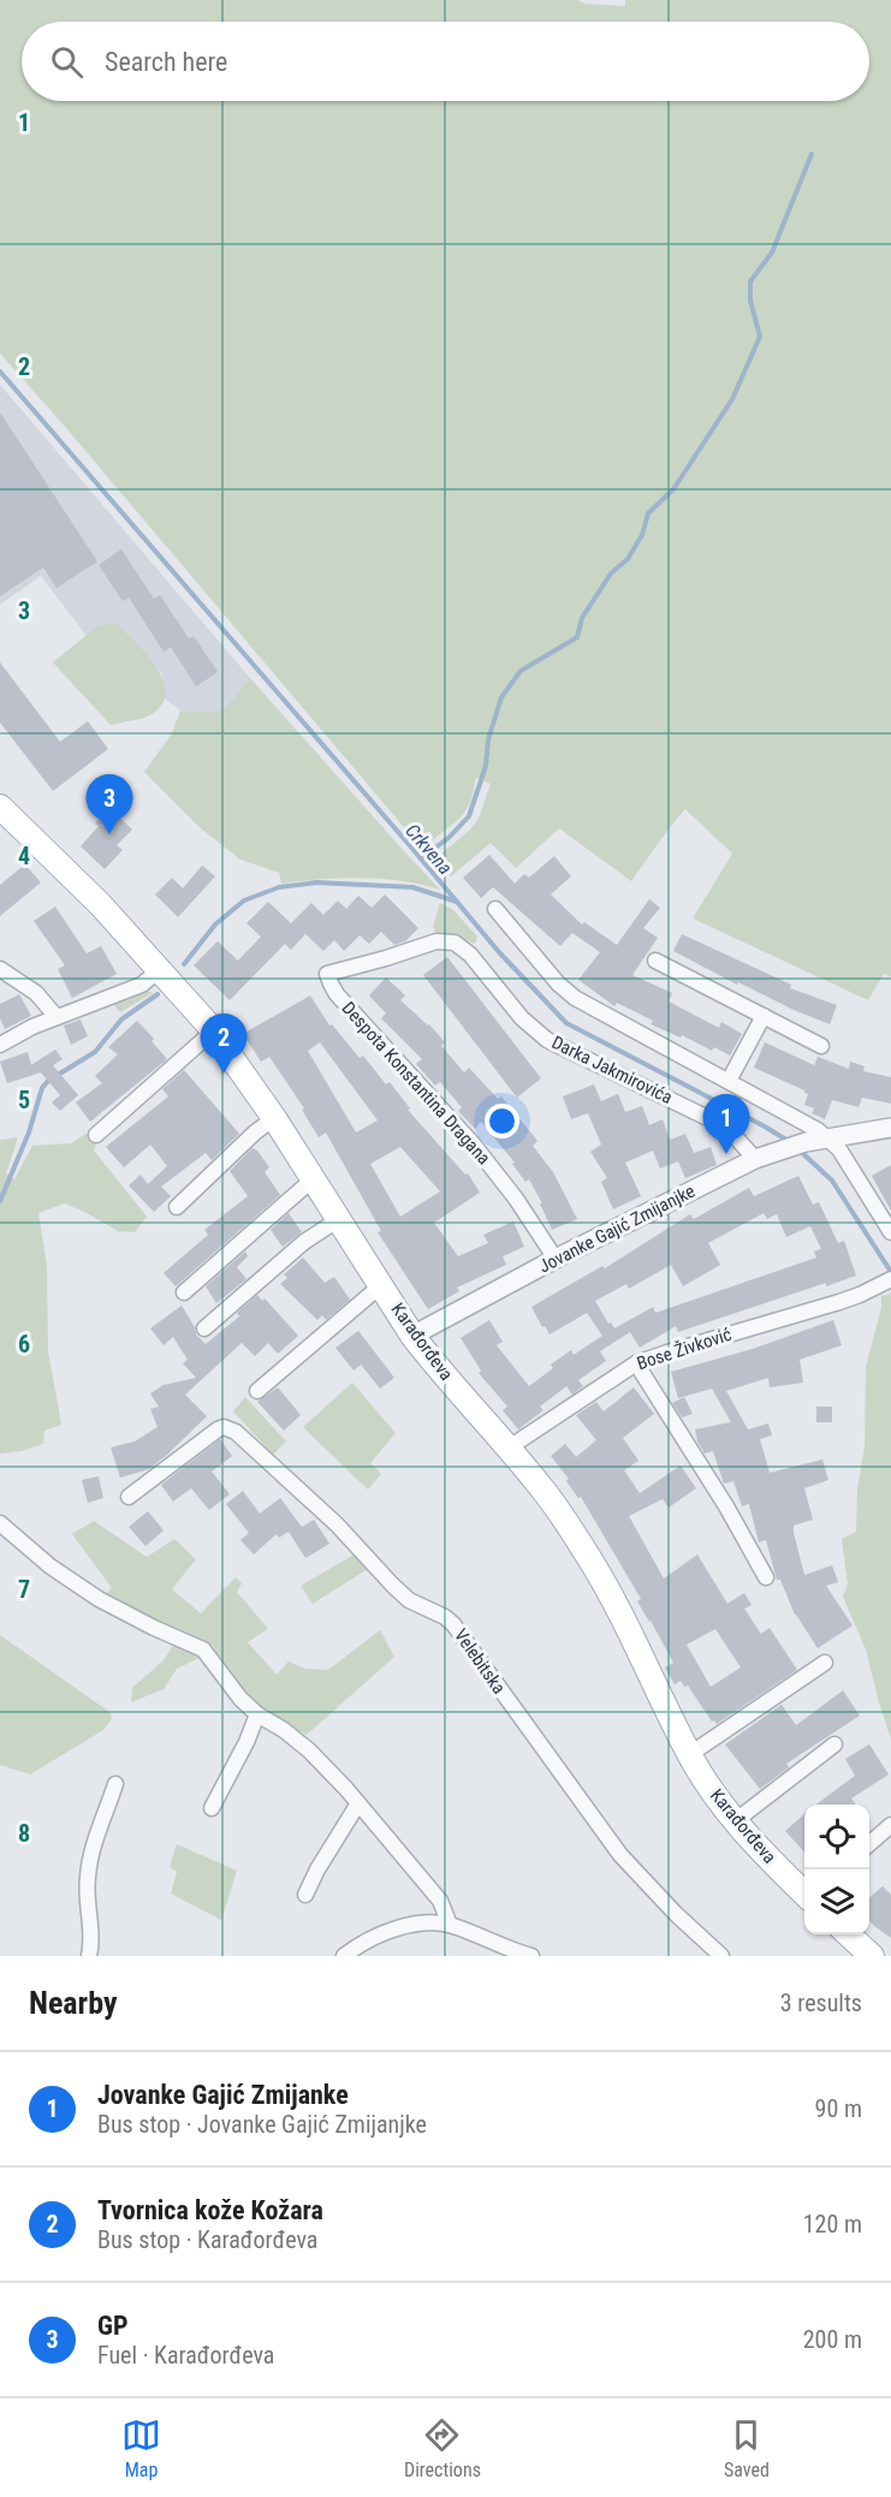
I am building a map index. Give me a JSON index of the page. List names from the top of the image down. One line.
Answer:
{"streets":{"main road":["Karađorđeva"],"street":["Darka Jakmirovića","Despota Konstantina Dragana","Jovanke Gajić Zmijanjke","Bose Živković","Velebitska"]},"crossings":[["Darka Jakmirovića","Despota Konstantina Dragana"],["Darka Jakmirovića","Jovanke Gajić Zmijanjke"],["Despota Konstantina Dragana","Jovanke Gajić Zmijanjke"],["Jovanke Gajić Zmijanjke","Karađorđeva"],["Karađorđeva","Bose Živković"]],"water":["Crkvena"],"page":{"search":"Search here","pins":["3","2","1"],"heading":["Nearby","3 results"],"list":[{"mark":"1","name":"Jovanke Gajić Zmijanke","note":"Bus stop · Jovanke Gajić Zmijanjke","value":"90 m"},{"mark":"2","name":"Tvornica kože Kožara","note":"Bus stop · Karađorđeva","value":"120 m"},{"mark":"3","name":"GP","note":"Fuel · Karađorđeva","value":"200 m"}],"nav":["Map","Directions","Saved"]},"grid":{"rows":["1","2","3","4","5","6","7","8"]}}
